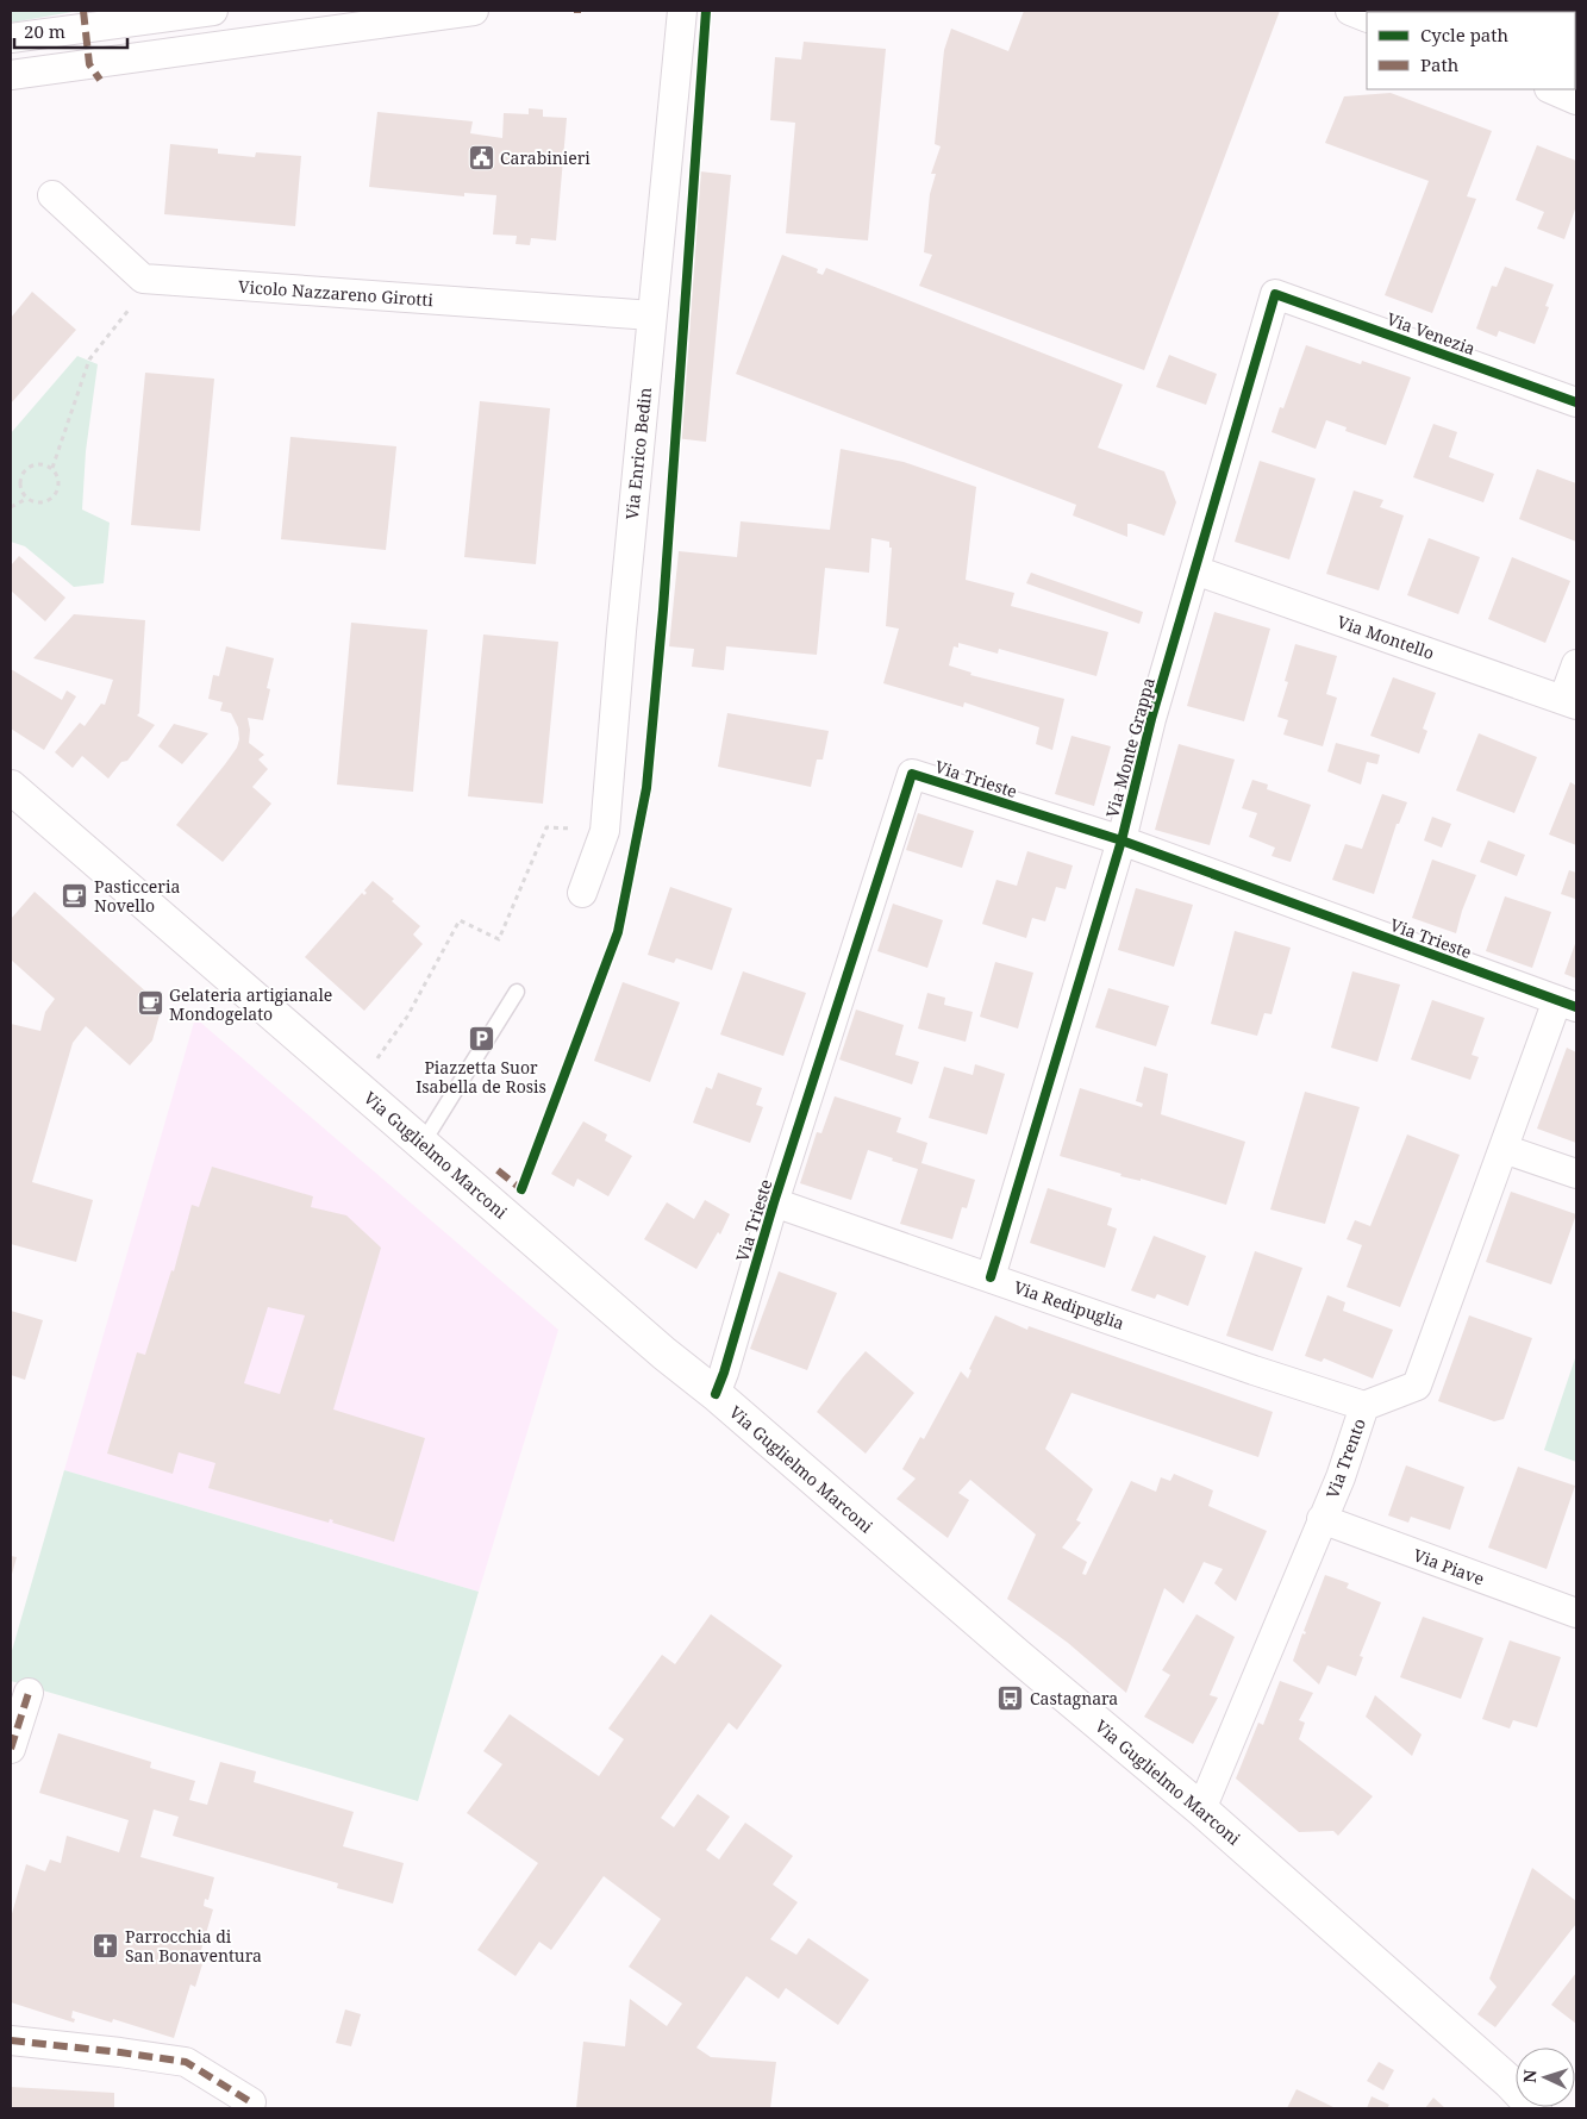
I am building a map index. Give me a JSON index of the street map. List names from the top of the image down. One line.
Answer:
{"streets":{"main road":["Via Guglielmo Marconi"],"street":["Vicolo Nazzareno Girotti","Via Venezia","Via Enrico Bedin","Via Montello","Via Monte Grappa","Via Trieste","Via Redipuglia","Via Trento","Via Piave"]},"crossings":[["Vicolo Nazzareno Girotti","Via Enrico Bedin"],["Via Venezia","Via Monte Grappa"],["Via Montello","Via Monte Grappa"],["Via Monte Grappa","Via Trieste"],["Via Monte Grappa","Via Redipuglia"],["Via Trieste","Via Guglielmo Marconi"],["Via Trieste","Via Redipuglia"],["Via Trieste","Via Trento"],["Via Guglielmo Marconi","Via Trento"],["Via Redipuglia","Via Trento"],["Via Trento","Via Piave"]],"places":{"public building":["Carabinieri"],"cafe":["Pasticceria Novello","Gelateria artigianale Mondogelato"],"parking":["Piazzetta Suor Isabella de Rosis"],"bus stop":["Castagnara"],"church":["Parrocchia di San Bonaventura"]},"legend":["Cycle path","Path"],"scale_bar":"20 m","north":"left"}
